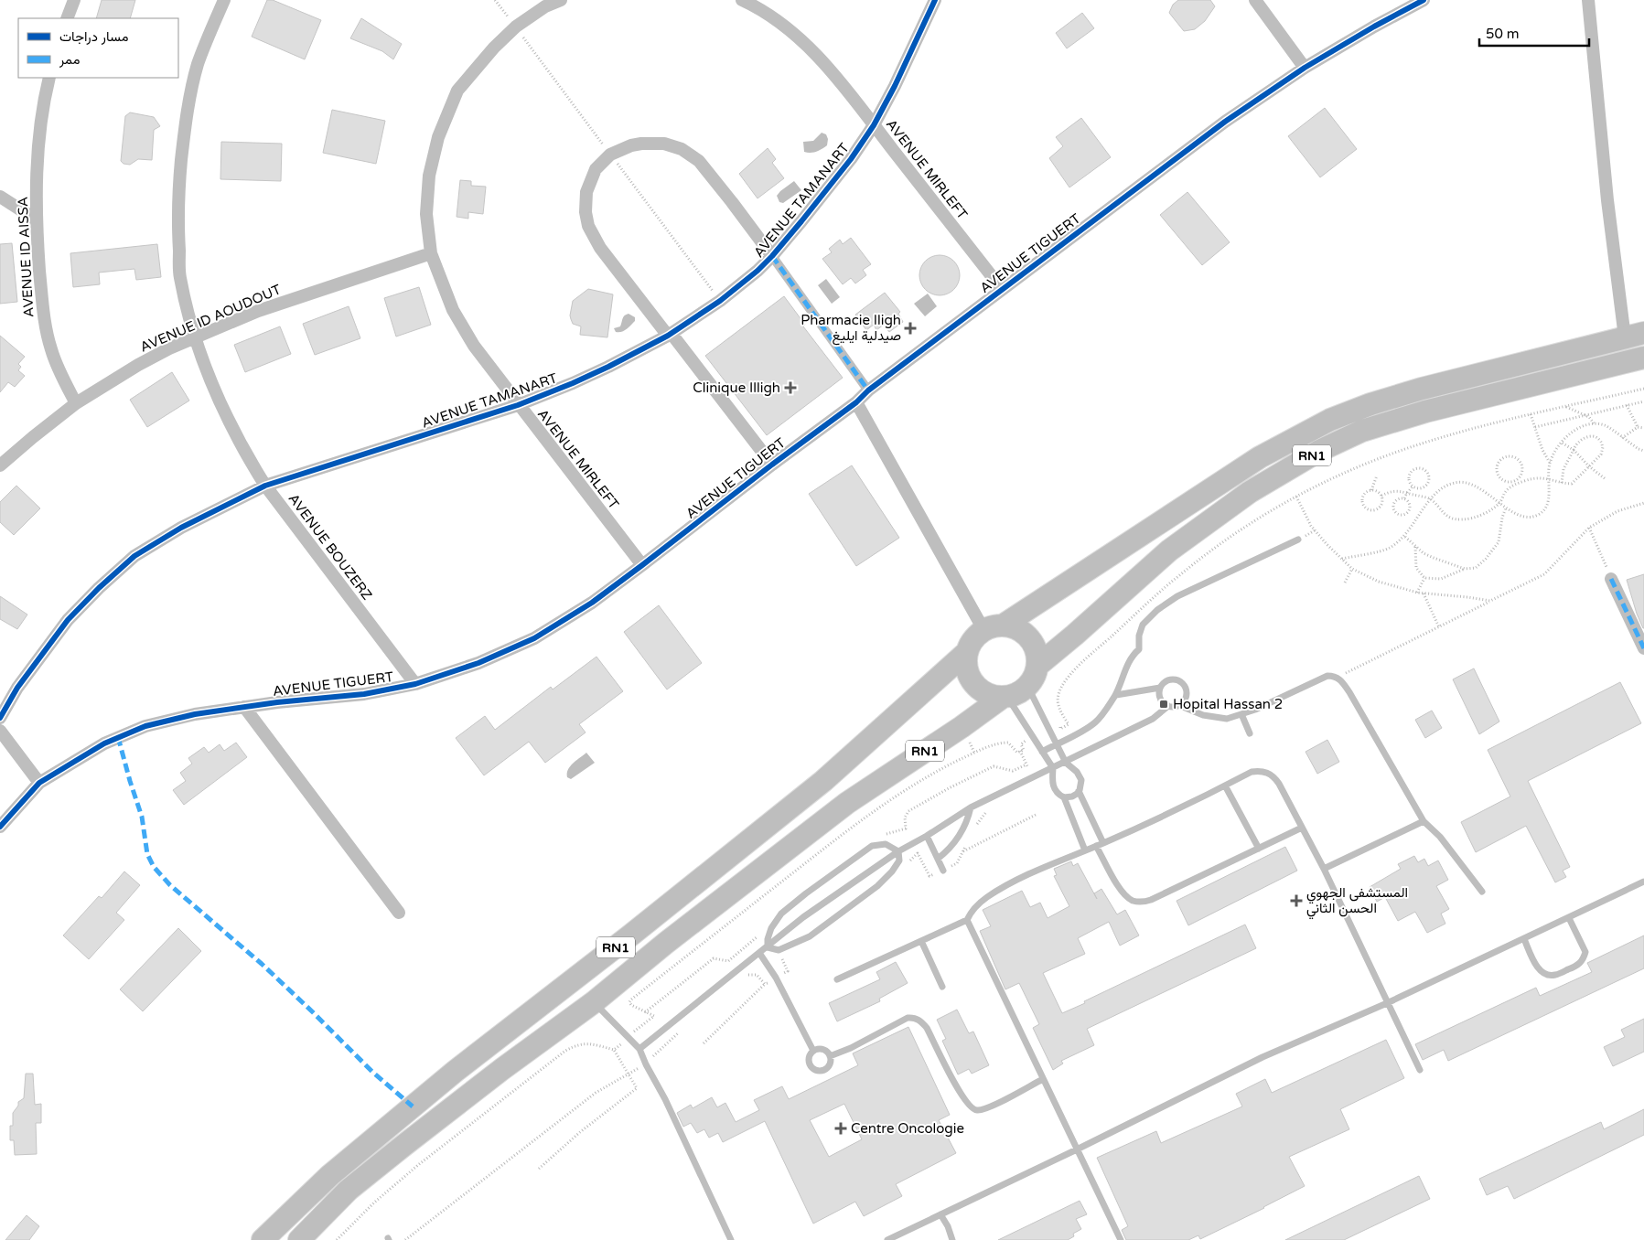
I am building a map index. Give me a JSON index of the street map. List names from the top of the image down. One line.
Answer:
{"streets":{"highway":["RN1"],"street":["AVENUE MIRLEFT","AVENUE TAMANART","AVENUE TIGUERT","AVENUE ID AISSA","AVENUE ID AOUDOUT","AVENUE BOUZERZ"]},"crossings":[["AVENUE MIRLEFT","AVENUE TAMANART"],["AVENUE MIRLEFT","AVENUE TIGUERT"],["AVENUE MIRLEFT","AVENUE ID AOUDOUT"],["AVENUE TAMANART","AVENUE BOUZERZ"],["AVENUE TIGUERT","AVENUE BOUZERZ"],["AVENUE ID AISSA","AVENUE ID AOUDOUT"],["AVENUE ID AOUDOUT","AVENUE BOUZERZ"]],"places":{"health":["Pharmacie Iligh صيدلية ايليغ","Clinique Illigh","المستشفى الجهوي الحسن الثاني","Centre Oncologie"],"transit":["Hopital Hassan 2"]},"legend":["مسار دراجات","ممر"],"scale_bar":"50 m"}
